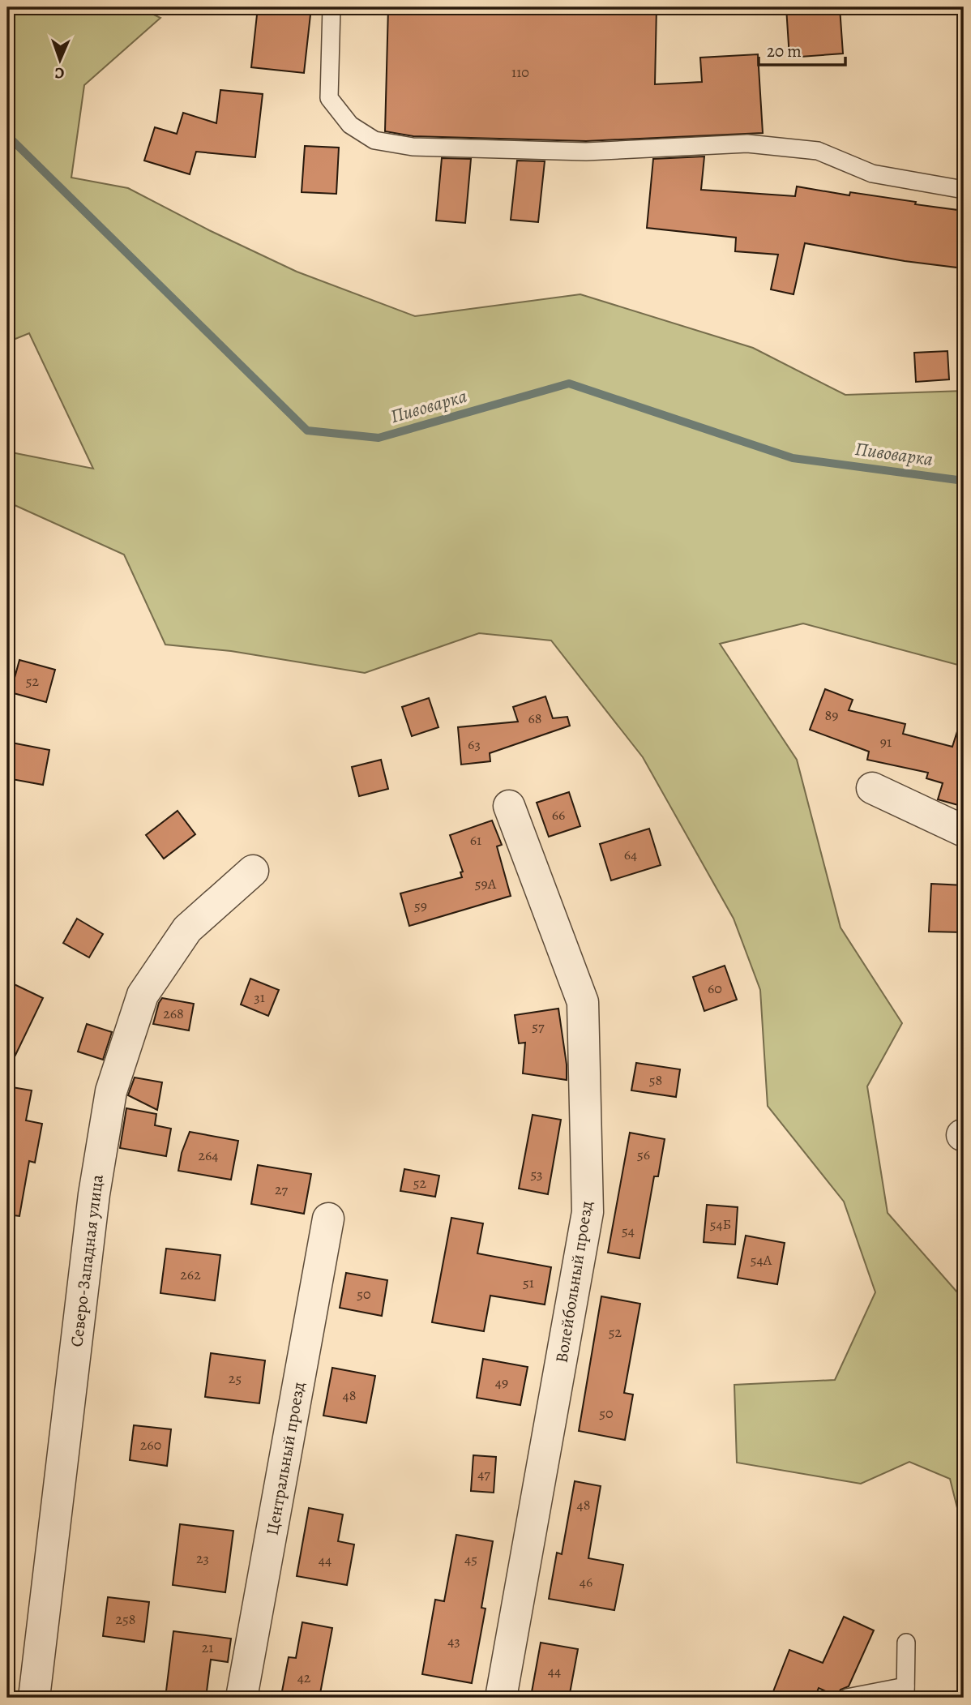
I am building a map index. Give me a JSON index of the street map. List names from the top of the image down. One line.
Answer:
{"streets":{"street":["Северо-Западная улица","Волейбольный проезд","Центральный проезд"]},"water":["Пивоварка"],"house_numbers":["110","52","89","68","91","63","66","61","64","59А","59","60","31","268","57","58","56","264","53","52","27","54Б","54","54А","262","51","50","52","25","49","48","50","260","47","48","23","45","44","46","258","43","21","44","42"],"scale_bar":"20 m","north":"bottom"}
